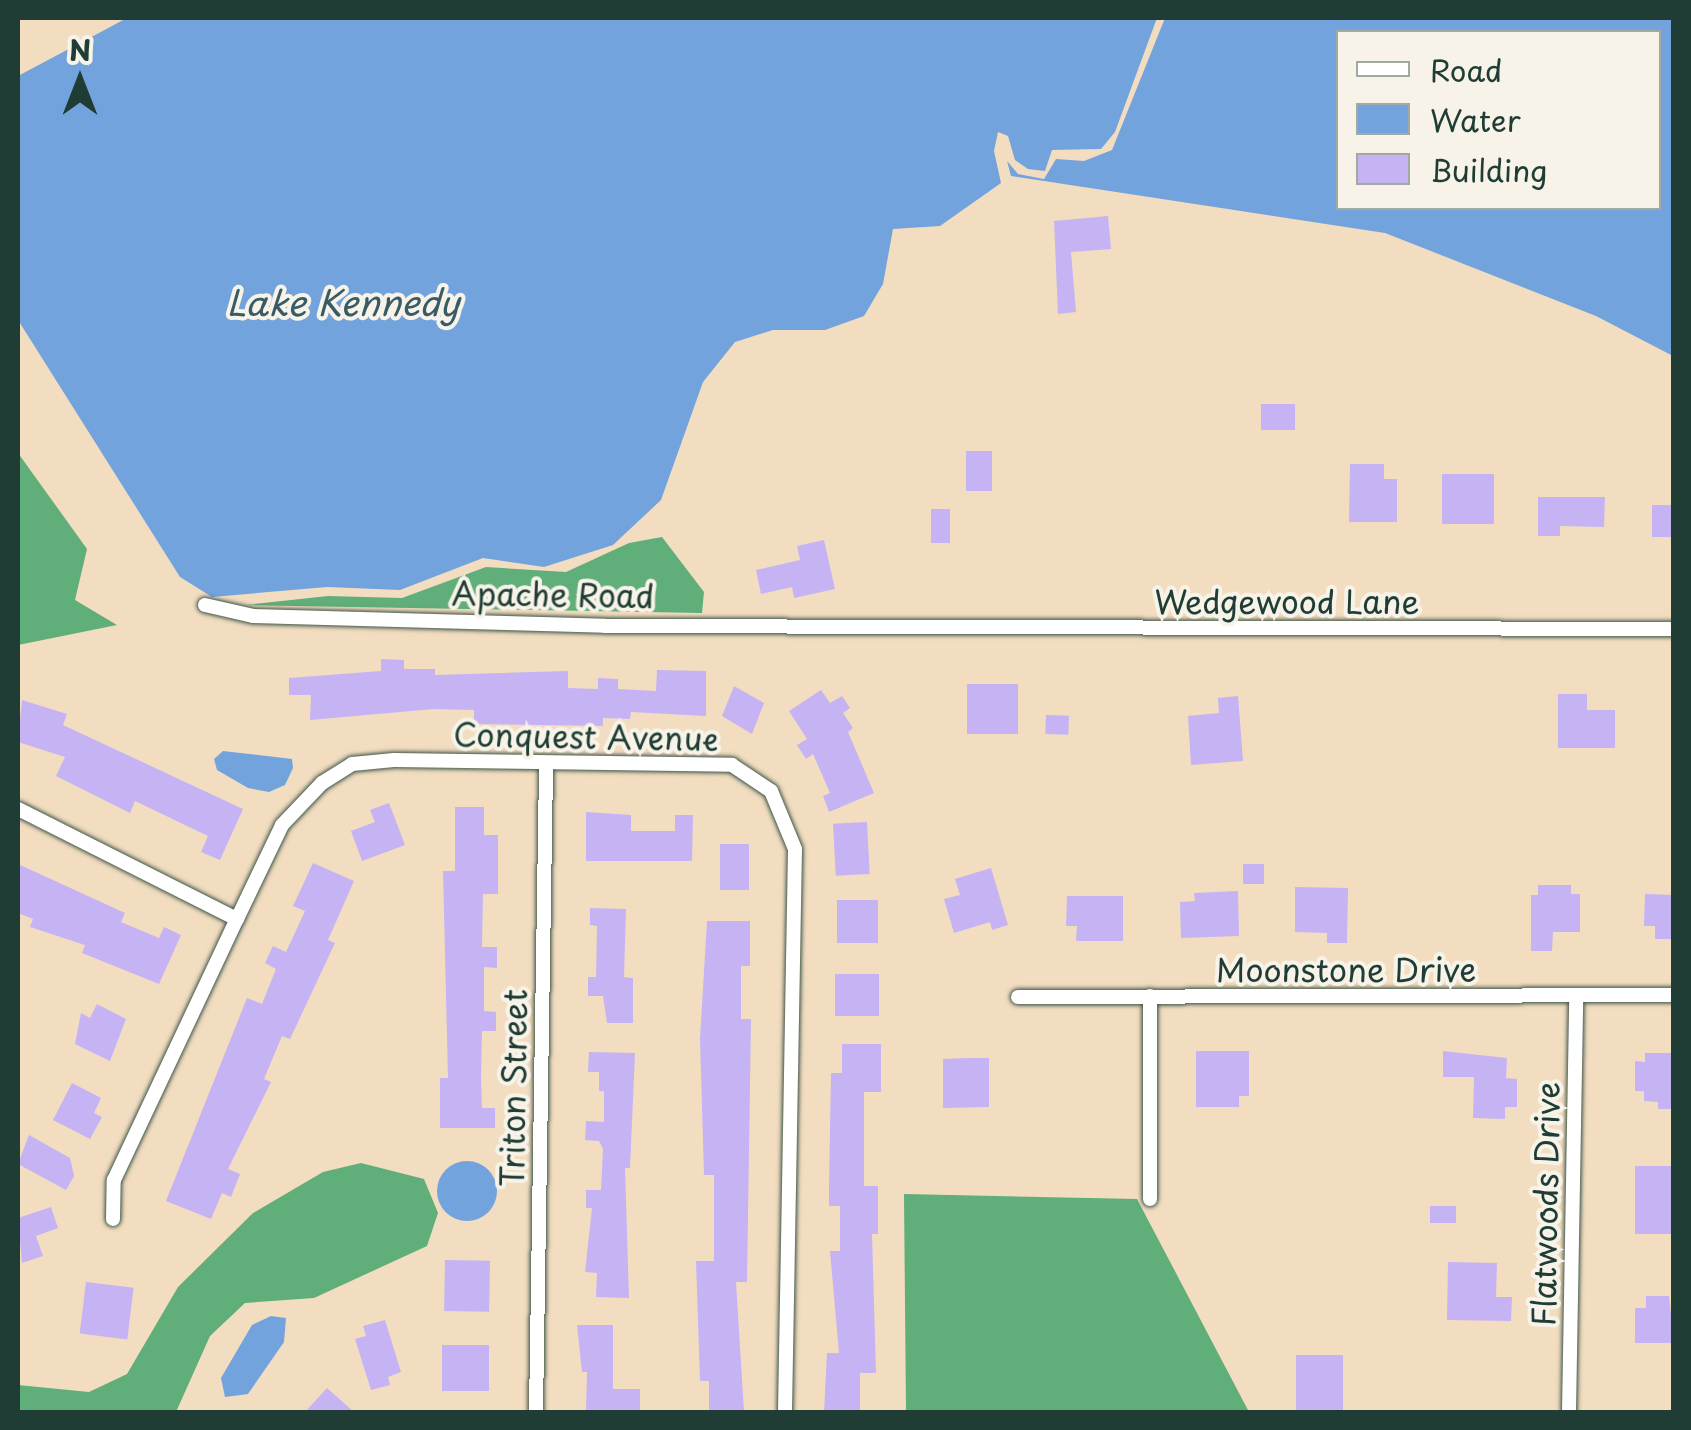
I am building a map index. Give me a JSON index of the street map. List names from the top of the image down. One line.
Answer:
{"streets":{"street":["Apache Road","Wedgewood Lane","Conquest Avenue","Moonstone Drive","Triton Street","Flatwoods Drive"]},"crossings":[["Apache Road","Wedgewood Lane"],["Conquest Avenue","Triton Street"],["Moonstone Drive","Flatwoods Drive"]],"water":["Lake Kennedy"],"legend":["Road","Water","Building"],"north":"top"}
